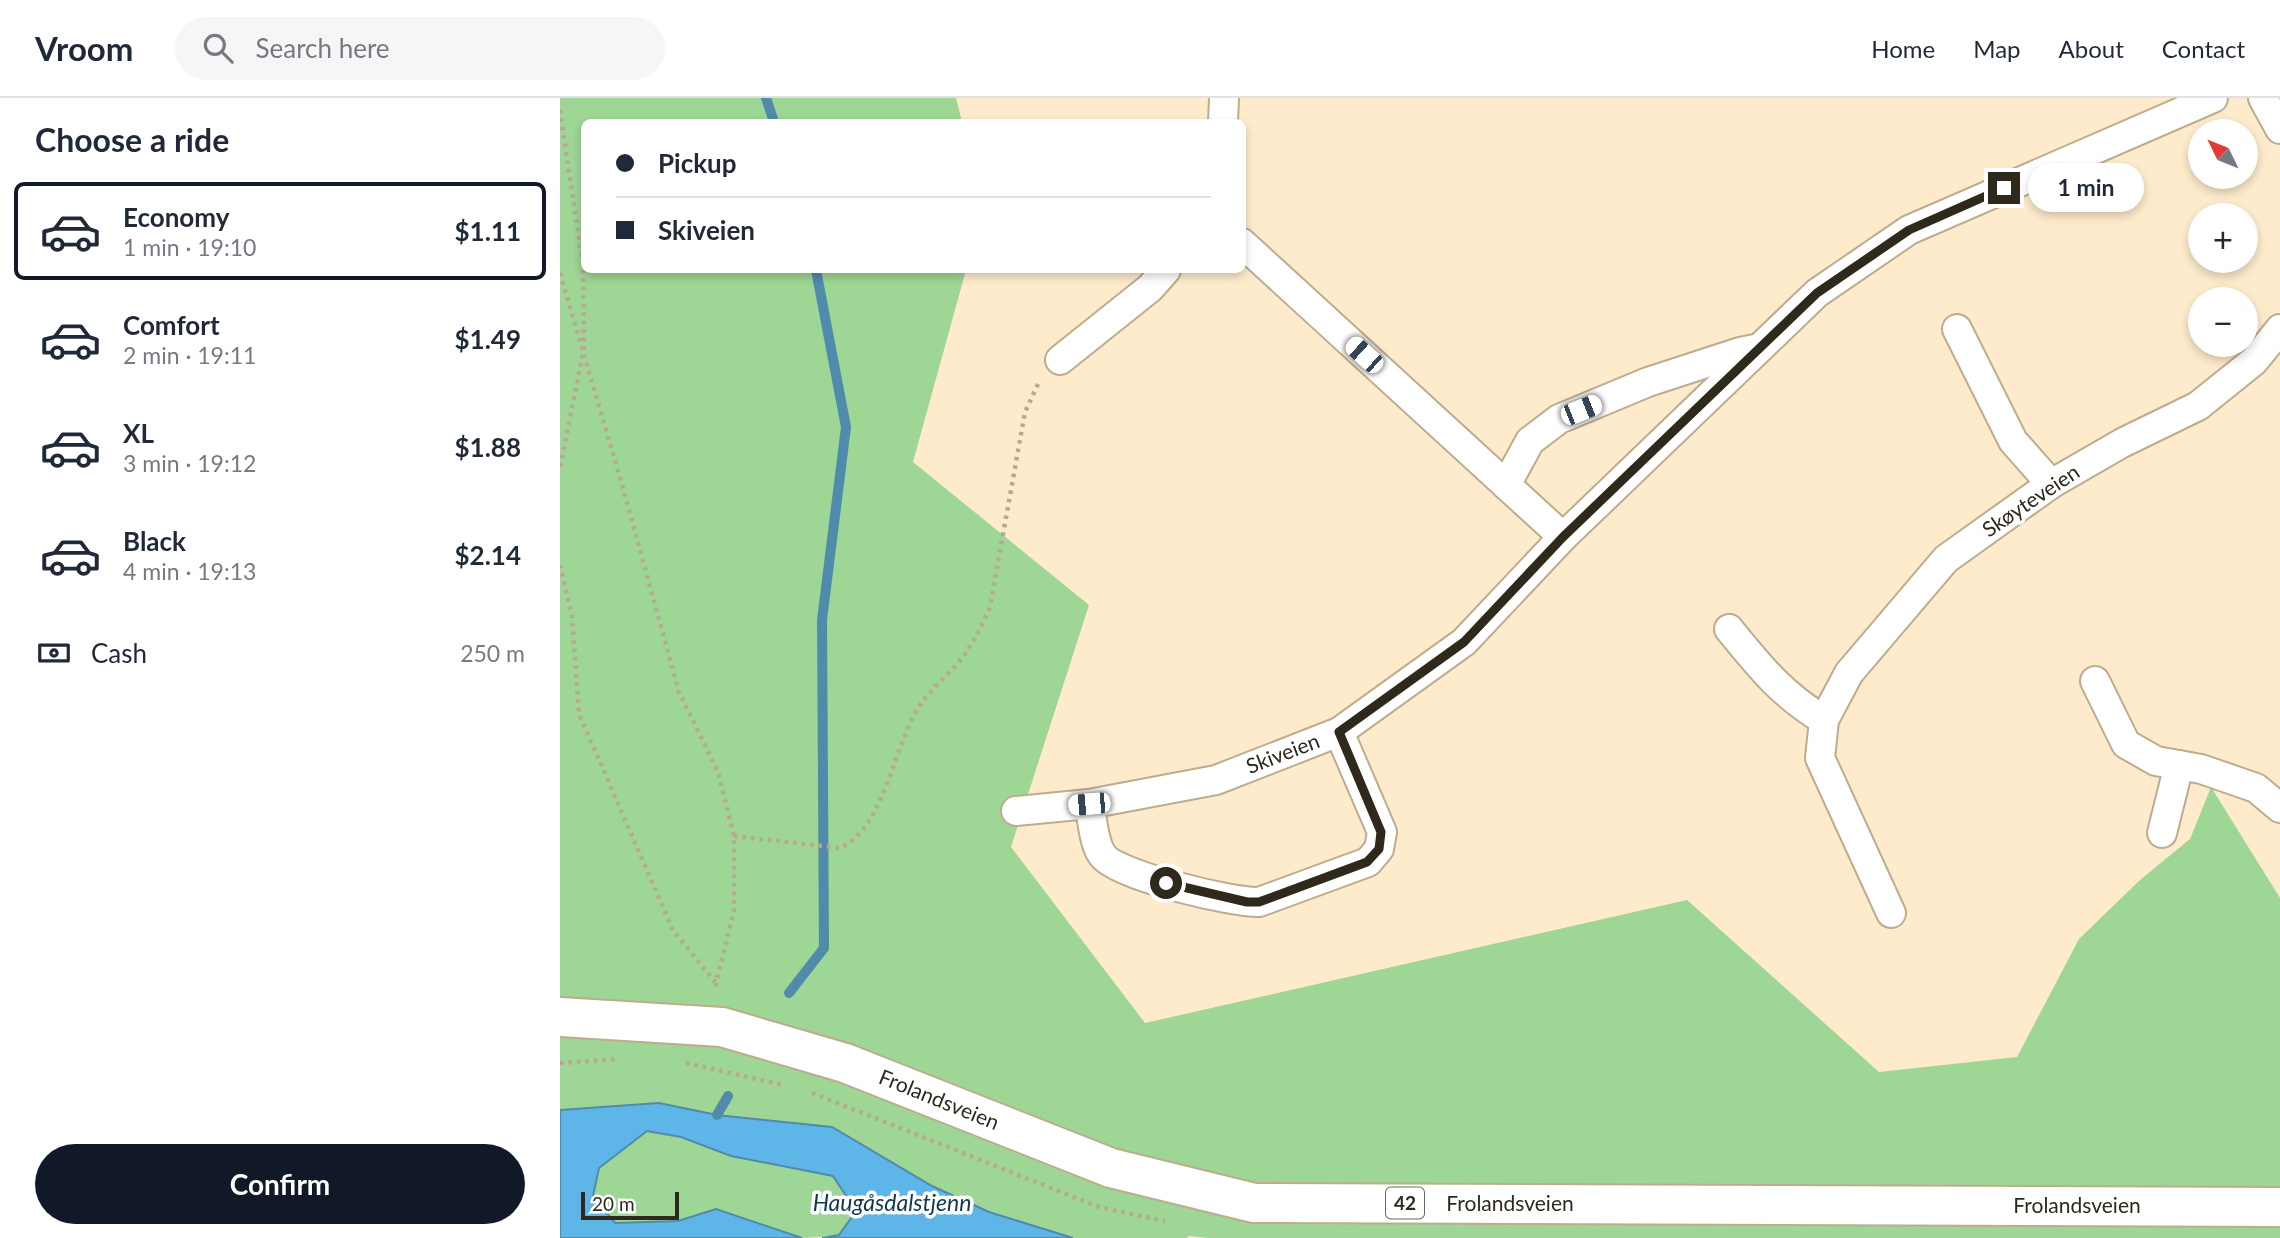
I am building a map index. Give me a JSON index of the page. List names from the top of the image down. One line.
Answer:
{"streets":{"main road":["Frolandsveien","42"],"street":["Skøyteveien","Skiveien"]},"water":["Haugåsdalstjenn"],"scale_bar":"20 m","north":"top left","page":{"header":"Vroom","search":"Search here","nav":["Home","Map","About","Contact"],"heading":"Choose a ride","map_buttons":["+","−"],"banner":["Pickup","Skiveien"],"bubble":"1 min","list":[{"name":"Economy","note":"1 min · 19:10","value":"$1.11"},{"name":"Comfort","note":"2 min · 19:11","value":"$1.49"},{"name":"XL","note":"3 min · 19:12","value":"$1.88"},{"name":"Black","note":"4 min · 19:13","value":"$2.14"}],"pay":["Cash","250 m"],"buttons":"Confirm","scale":"20 m"}}
